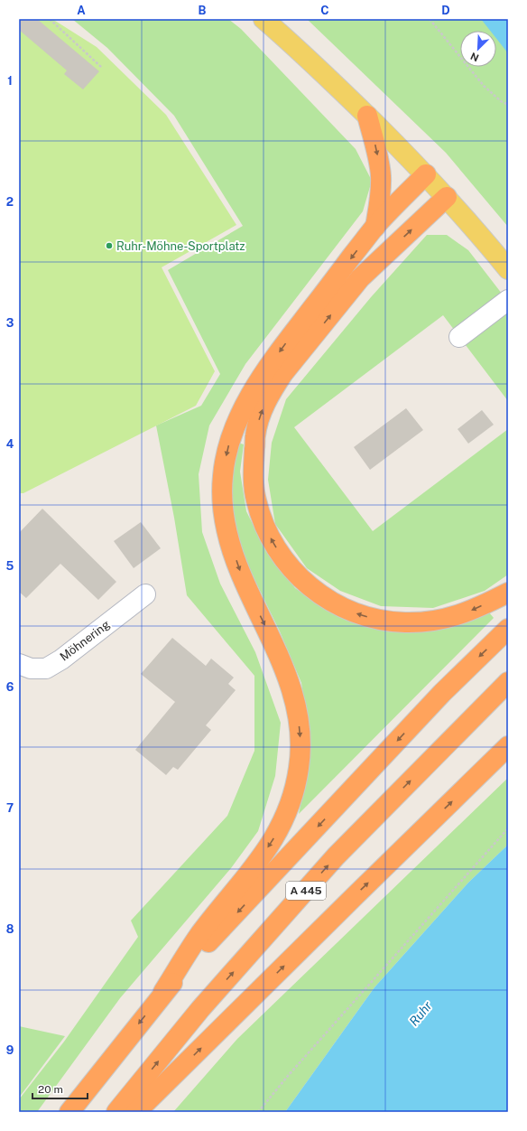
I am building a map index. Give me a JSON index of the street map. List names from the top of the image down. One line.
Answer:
{"streets":{"highway":["A 445"],"street":["Möhnering"]},"water":["Ruhr"],"places":["Ruhr-Möhne-Sportplatz"],"scale_bar":"20 m","north":"bottom left","grid":{"columns":["A","B","C","D"],"rows":["1","2","3","4","5","6","7","8","9"]}}
